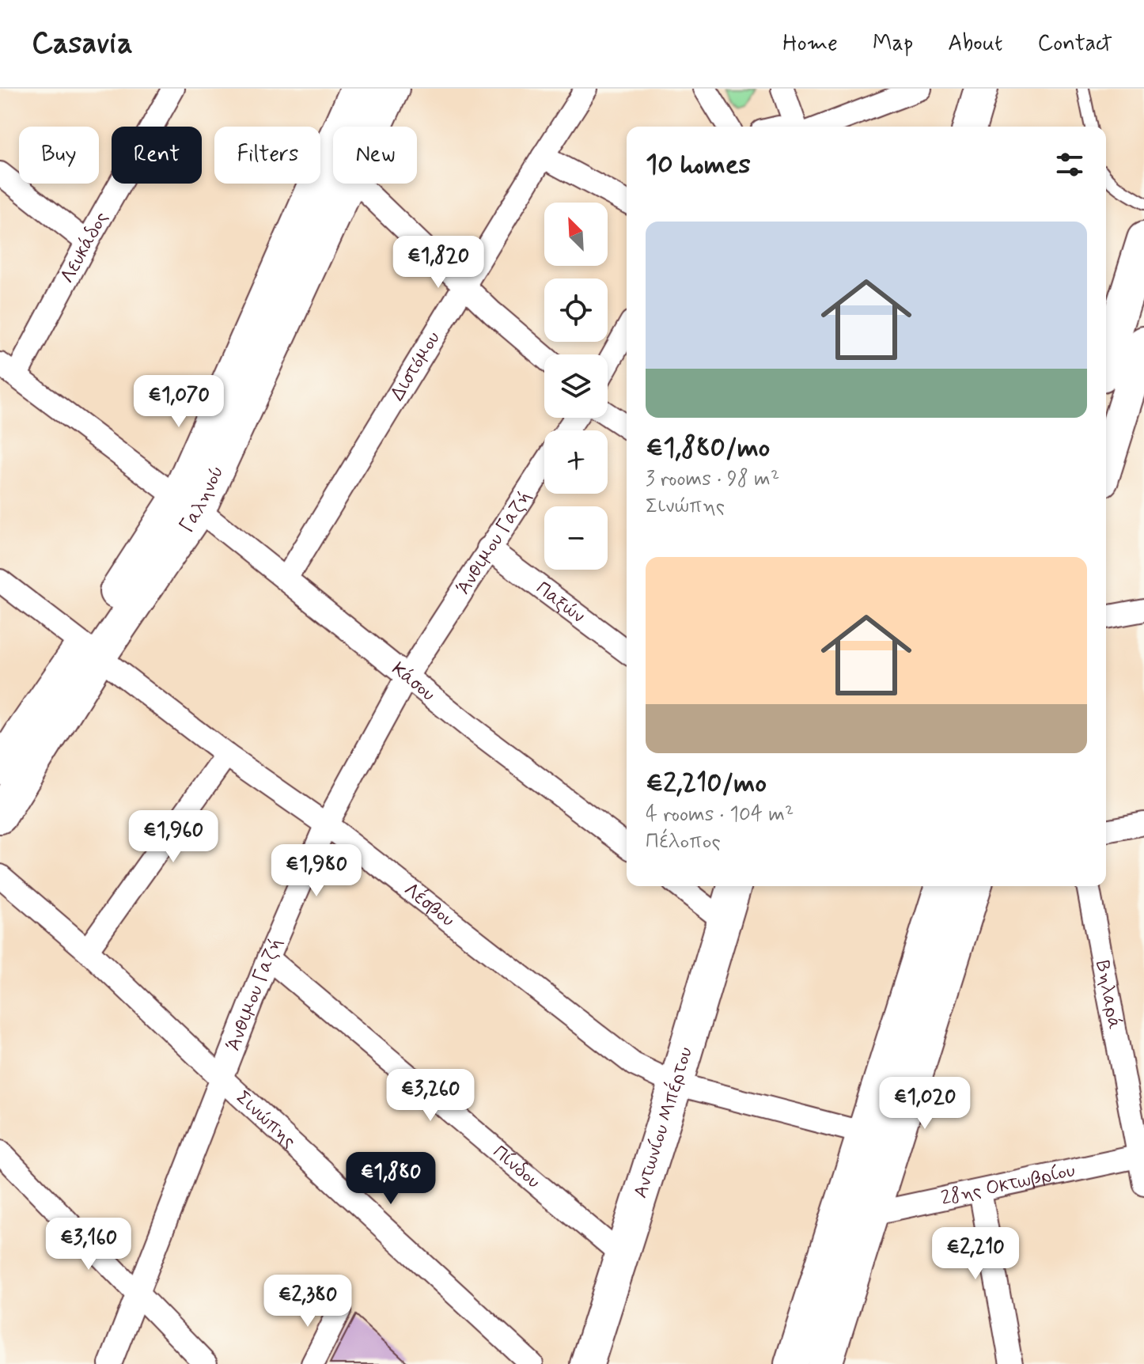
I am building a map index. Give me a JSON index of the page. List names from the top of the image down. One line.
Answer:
{"streets":{"street":["Λευκάδος","Διστόμου","Γαληνού","Άνθιμου Γαζή","Παξών","Κάσου","Λέσβου","Βηλαρά","Σινώπης","Αντωνίου Μπέρτου","Πίνδου","28ης Οκτωβρίου"]},"crossings":[["Λευκάδος","Κάσου"],["Διστόμου","Κάσου"],["Γαληνού","Κάσου"],["Γαληνού","Λέσβου"],["Άνθιμου Γαζή","Παξών"],["Άνθιμου Γαζή","Κάσου"],["Άνθιμου Γαζή","Λέσβου"],["Άνθιμου Γαζή","Σινώπης"],["Άνθιμου Γαζή","Πίνδου"],["Λέσβου","Αντωνίου Μπέρτου"],["Βηλαρά","28ης Οκτωβρίου"],["Αντωνίου Μπέρτου","Πίνδου"]],"north":"top left","page":{"header":"Casavia","nav":["Home","Map","About","Contact"],"chip":["Buy","Rent","Filters","New"],"heading":"10 homes","map_buttons":["+","−"],"list":[{"name":"€1,880/mo","note":"3 rooms · 98 m² · Σινώπης"},{"name":"€2,210/mo","note":"4 rooms · 104 m² · Πέλοπος"}],"price":["€1,820","€1,070","€1,960","€1,980","€3,260","€1,020","€1,880","€3,160","€2,210","€2,380"]}}
